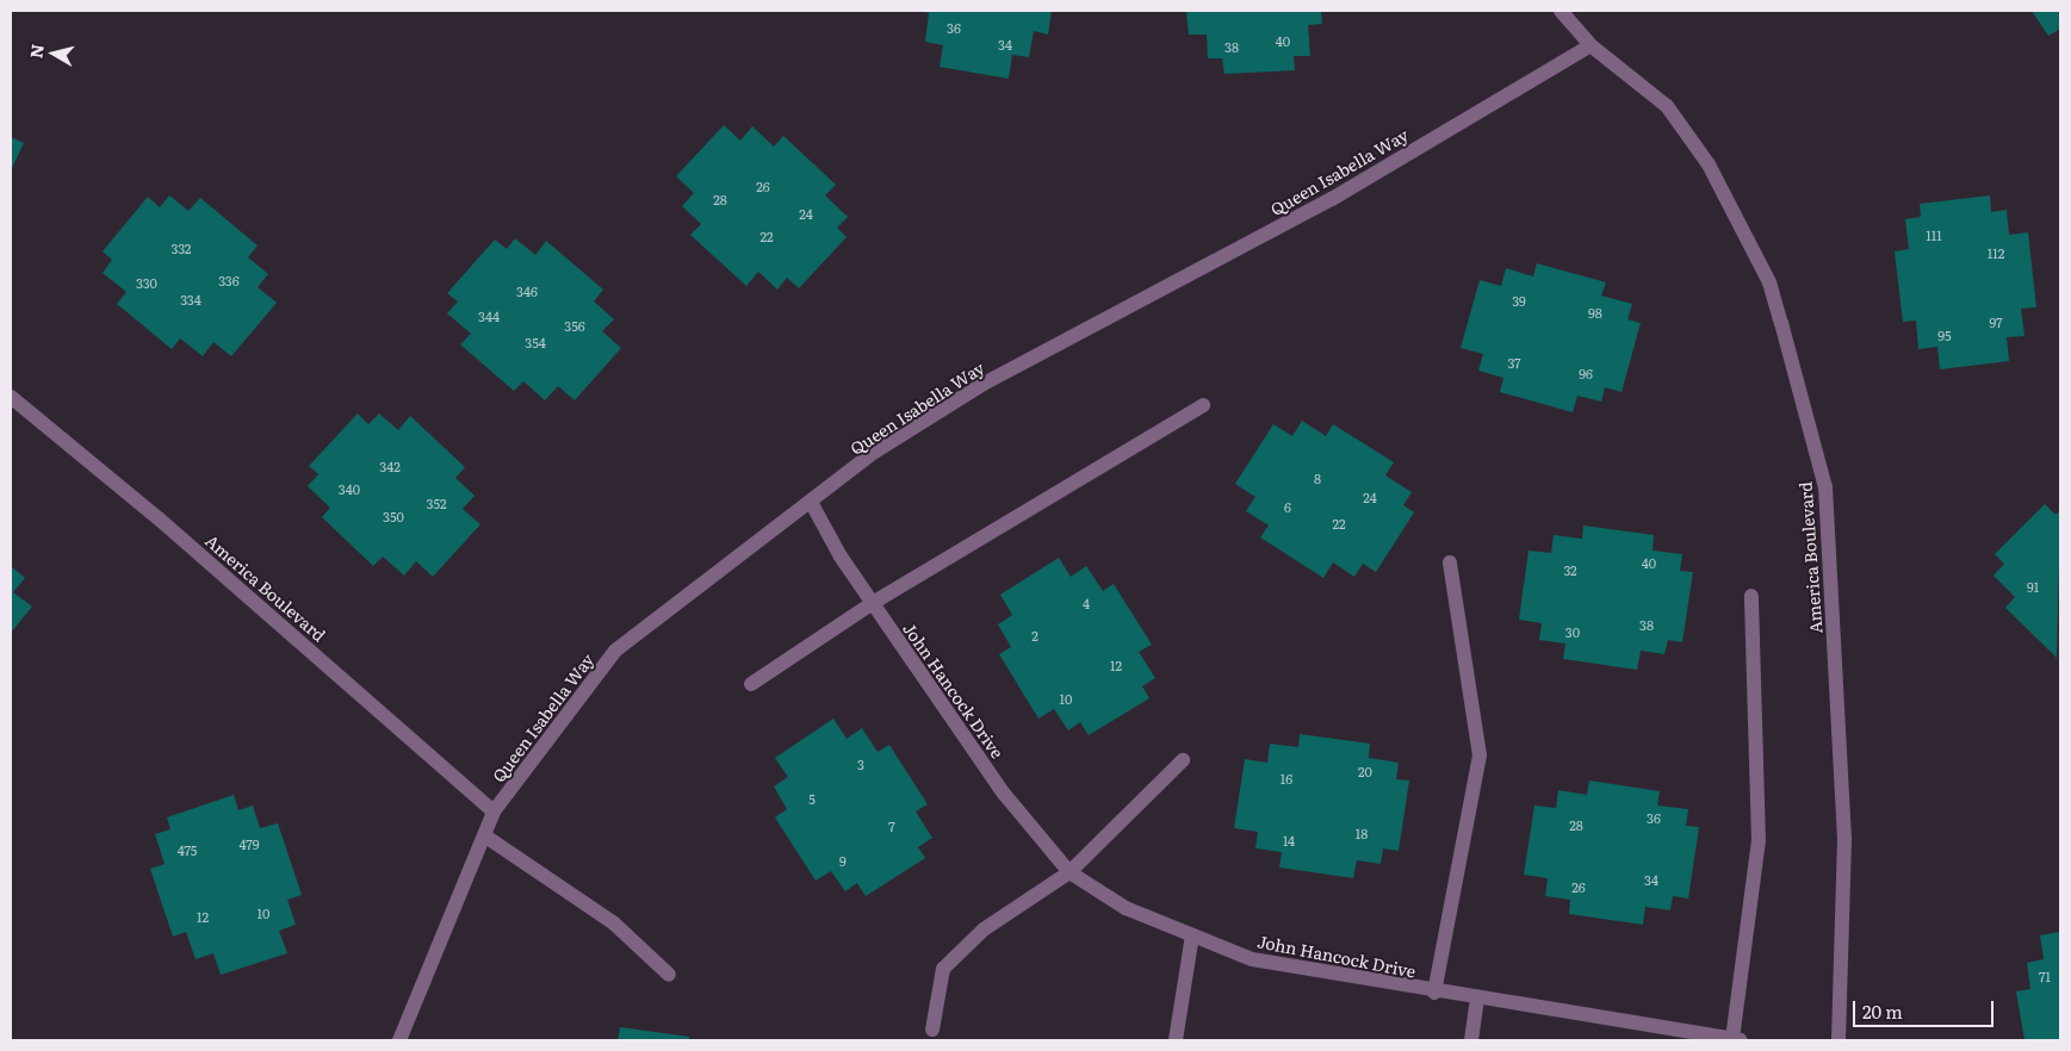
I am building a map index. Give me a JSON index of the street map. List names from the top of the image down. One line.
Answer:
{"streets":{"street":["Queen Isabella Way","America Boulevard","John Hancock Drive"]},"crossings":[["Queen Isabella Way","America Boulevard"],["Queen Isabella Way","John Hancock Drive"]],"house_numbers":["36","40","34","38","26","28","24","111","22","332","112","336","330","346","334","39","98","344","97","356","95","354","37","96","342","8","340","24","352","6","350","22","40","32","91","4","38","30","2","12","10","3","20","16","5","36","28","7","18","14","479","475","9","34","26","10","12","71"],"scale_bar":"20 m","north":"left"}
